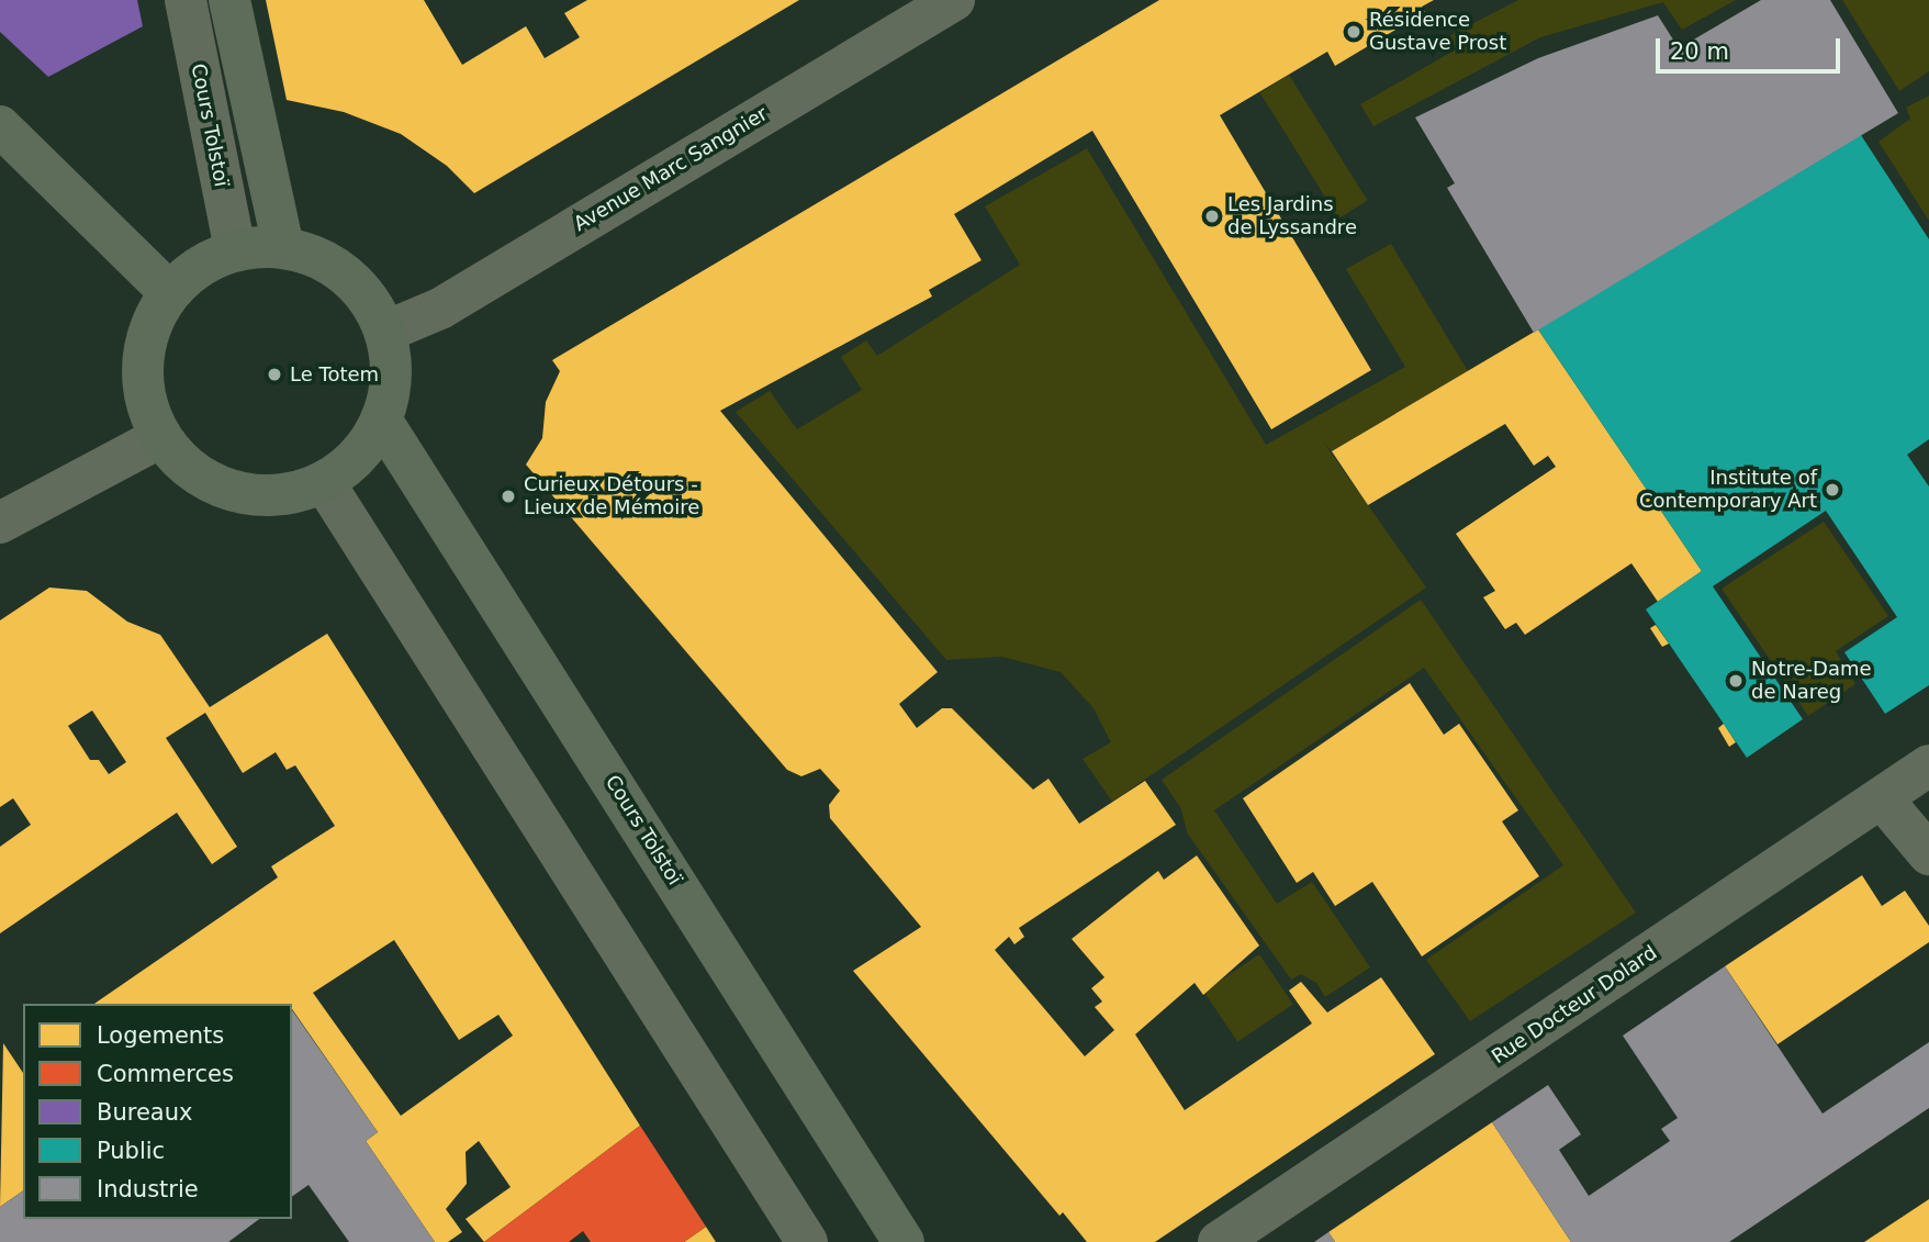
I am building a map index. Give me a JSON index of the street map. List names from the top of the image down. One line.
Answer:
{"streets":{"main road":["Cours Tolstoï"],"street":["Avenue Marc Sangnier","Rue Docteur Dolard"]},"crossings":[["Cours Tolstoï","Avenue Marc Sangnier"]],"places":["Résidence Gustave Prost","Les Jardins de Lyssandre","Le Totem","Institute of Contemporary Art","Curieux Détours - Lieux de Mémoire","Notre-Dame de Nareg"],"legend":["Logements","Commerces","Bureaux","Public","Industrie"],"scale_bar":"20 m"}
